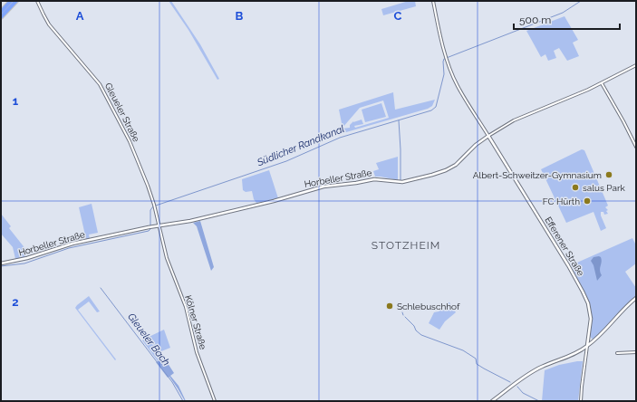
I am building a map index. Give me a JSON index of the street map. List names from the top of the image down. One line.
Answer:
{"streets":{"main road":["Horbeller Straße","Efferener Straße"],"street":["Gleueler Straße","Kölner Straße"]},"crossings":[["Gleueler Straße","Horbeller Straße"],["Gleueler Straße","Kölner Straße"],["Horbeller Straße","Efferener Straße"],["Horbeller Straße","Kölner Straße"]],"districts":["STOTZHEIM"],"water":["Südlicher Randkanal","Gleueler Bach"],"places":["Albert-Schweitzer-Gymnasium","salus Park","FC Hürth","Schlebuschhof"],"scale_bar":"500 m","grid":{"columns":["A","B","C"],"rows":["1","2"]}}
